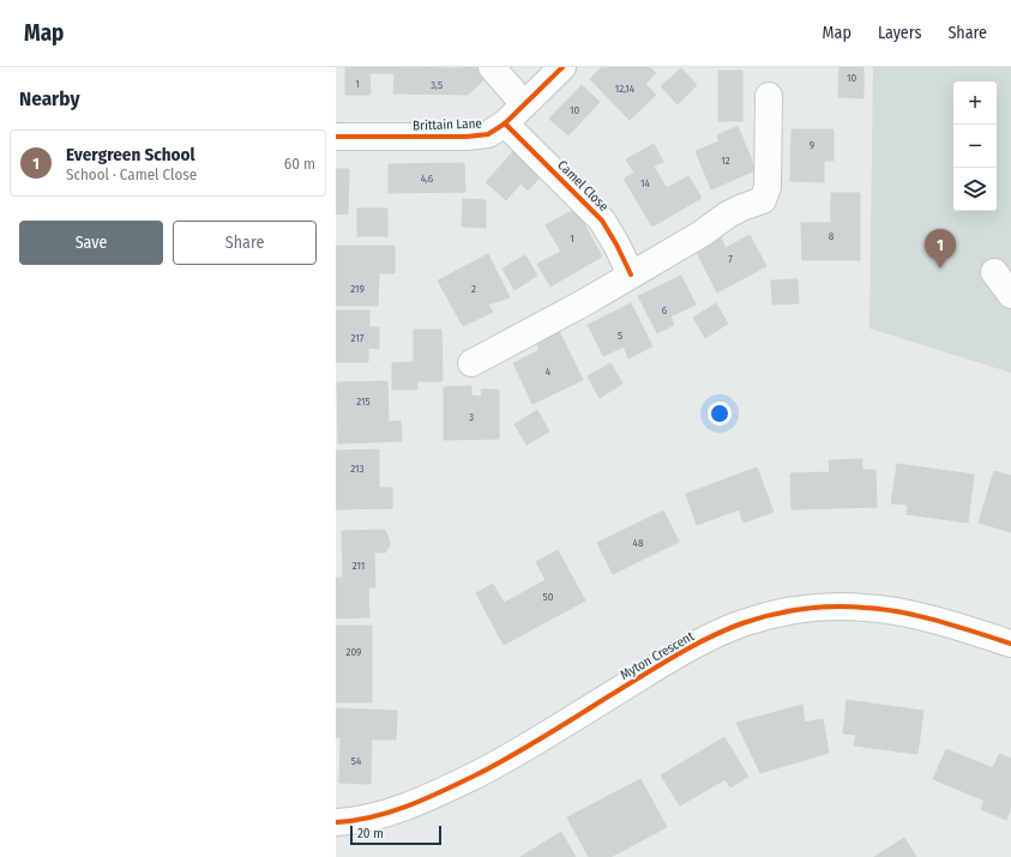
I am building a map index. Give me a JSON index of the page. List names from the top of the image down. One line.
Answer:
{"streets":{"street":["Brittain Lane","Camel Close","Myton Crescent"]},"crossings":[["Brittain Lane","Camel Close"]],"house_numbers":["10","1","3,5","12,14","10","9","12","4,6","14","8","1","7","219","2","6","5","217","4","215","3","213","48","211","50","209","54"],"scale_bar":"20 m","page":{"header":"Map","nav":["Map","Layers","Share"],"heading":"Nearby","map_buttons":["+","−"],"list":[{"mark":"1","name":"Evergreen School","note":"School · Camel Close","value":"60 m"}],"buttons":["Save","Share"],"pins":"1","scale":"20 m"}}
